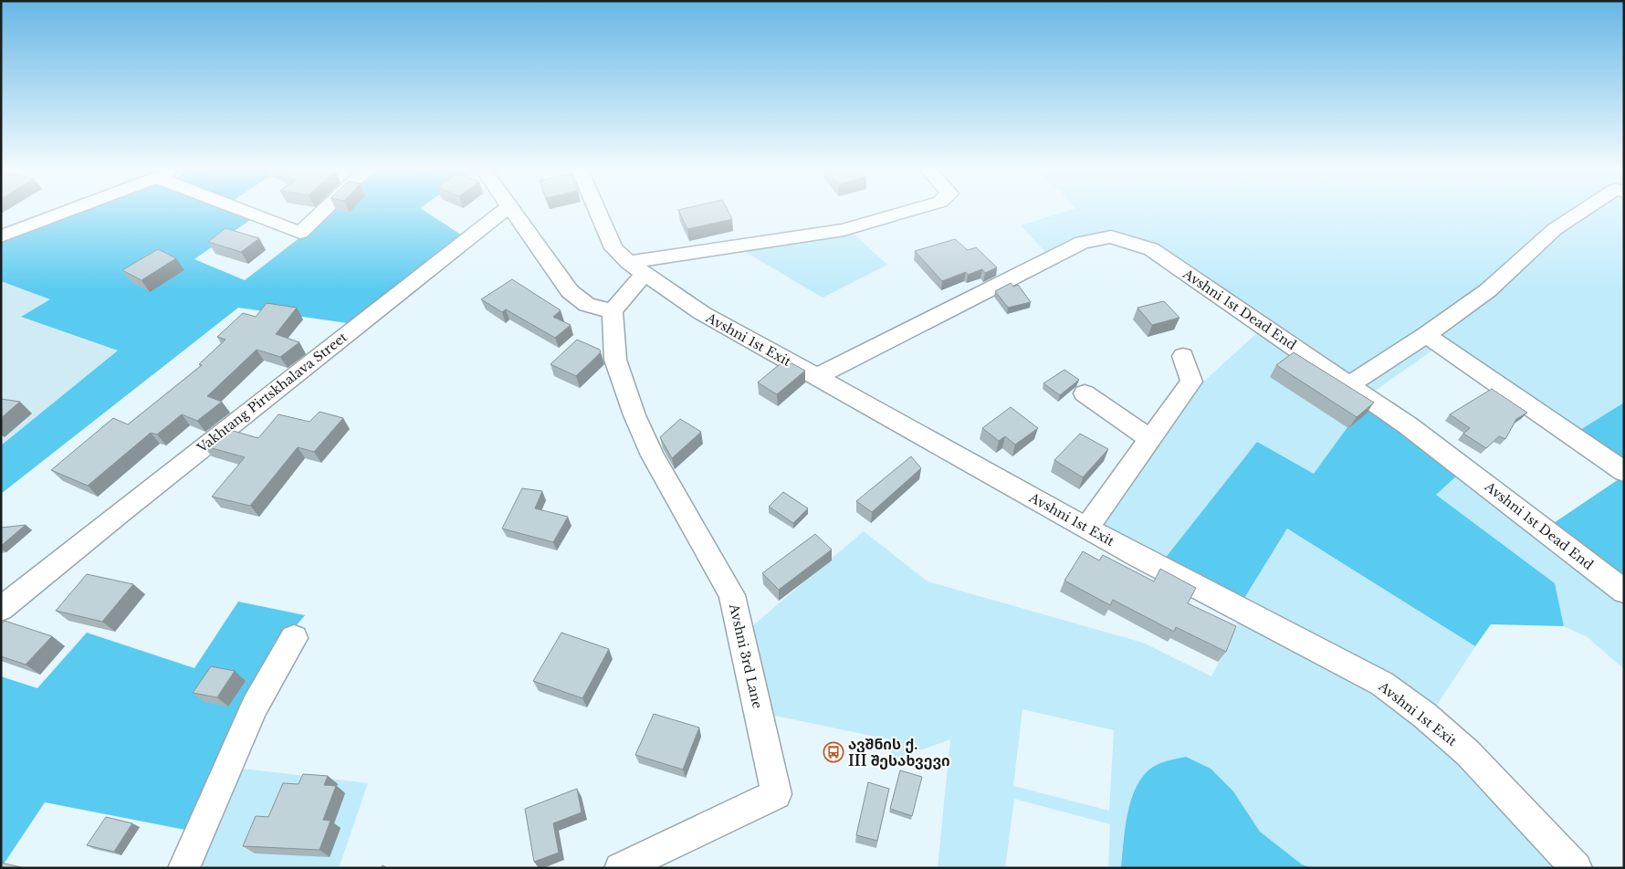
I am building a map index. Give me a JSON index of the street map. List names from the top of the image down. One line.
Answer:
{"streets":{"street":["Avshni 1st Dead End","Avshni 1st Exit","Vakhtang Pirtskhalava Street","Avshni 3rd Lane"]},"crossings":[["Avshni 1st Dead End","Avshni 1st Exit"]],"places":{"bus stop":["ავშნის ქ. III შესახვევი"]}}
